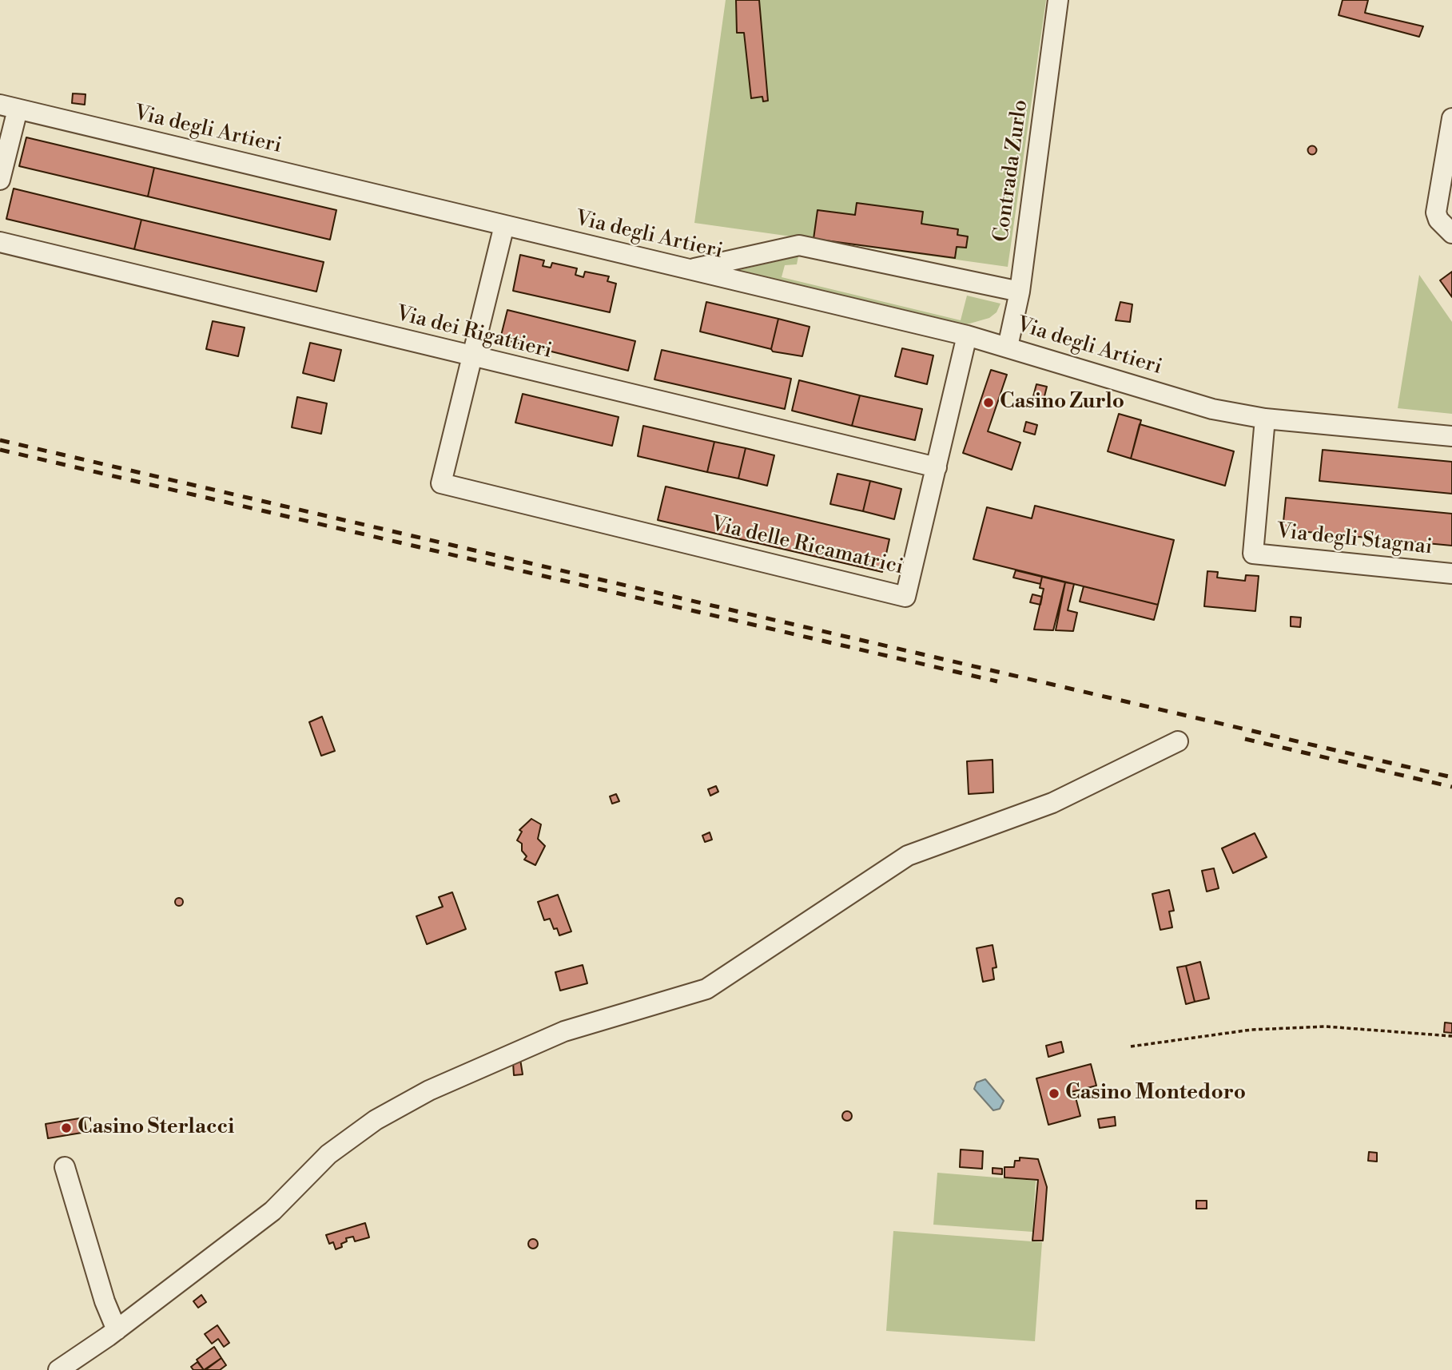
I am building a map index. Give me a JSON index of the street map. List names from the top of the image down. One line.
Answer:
{"streets":{"street":["Via degli Artieri","Contrada Zurlo","Via dei Rigattieri","Via degli Stagnai","Via delle Ricamatrici"]},"crossings":[["Via degli Artieri","Contrada Zurlo"],["Via degli Artieri","Via degli Stagnai"],["Via degli Artieri","Via delle Ricamatrici"],["Via dei Rigattieri","Via delle Ricamatrici"]],"places":["Casino Zurlo","Casino Montedoro","Casino Sterlacci"]}
